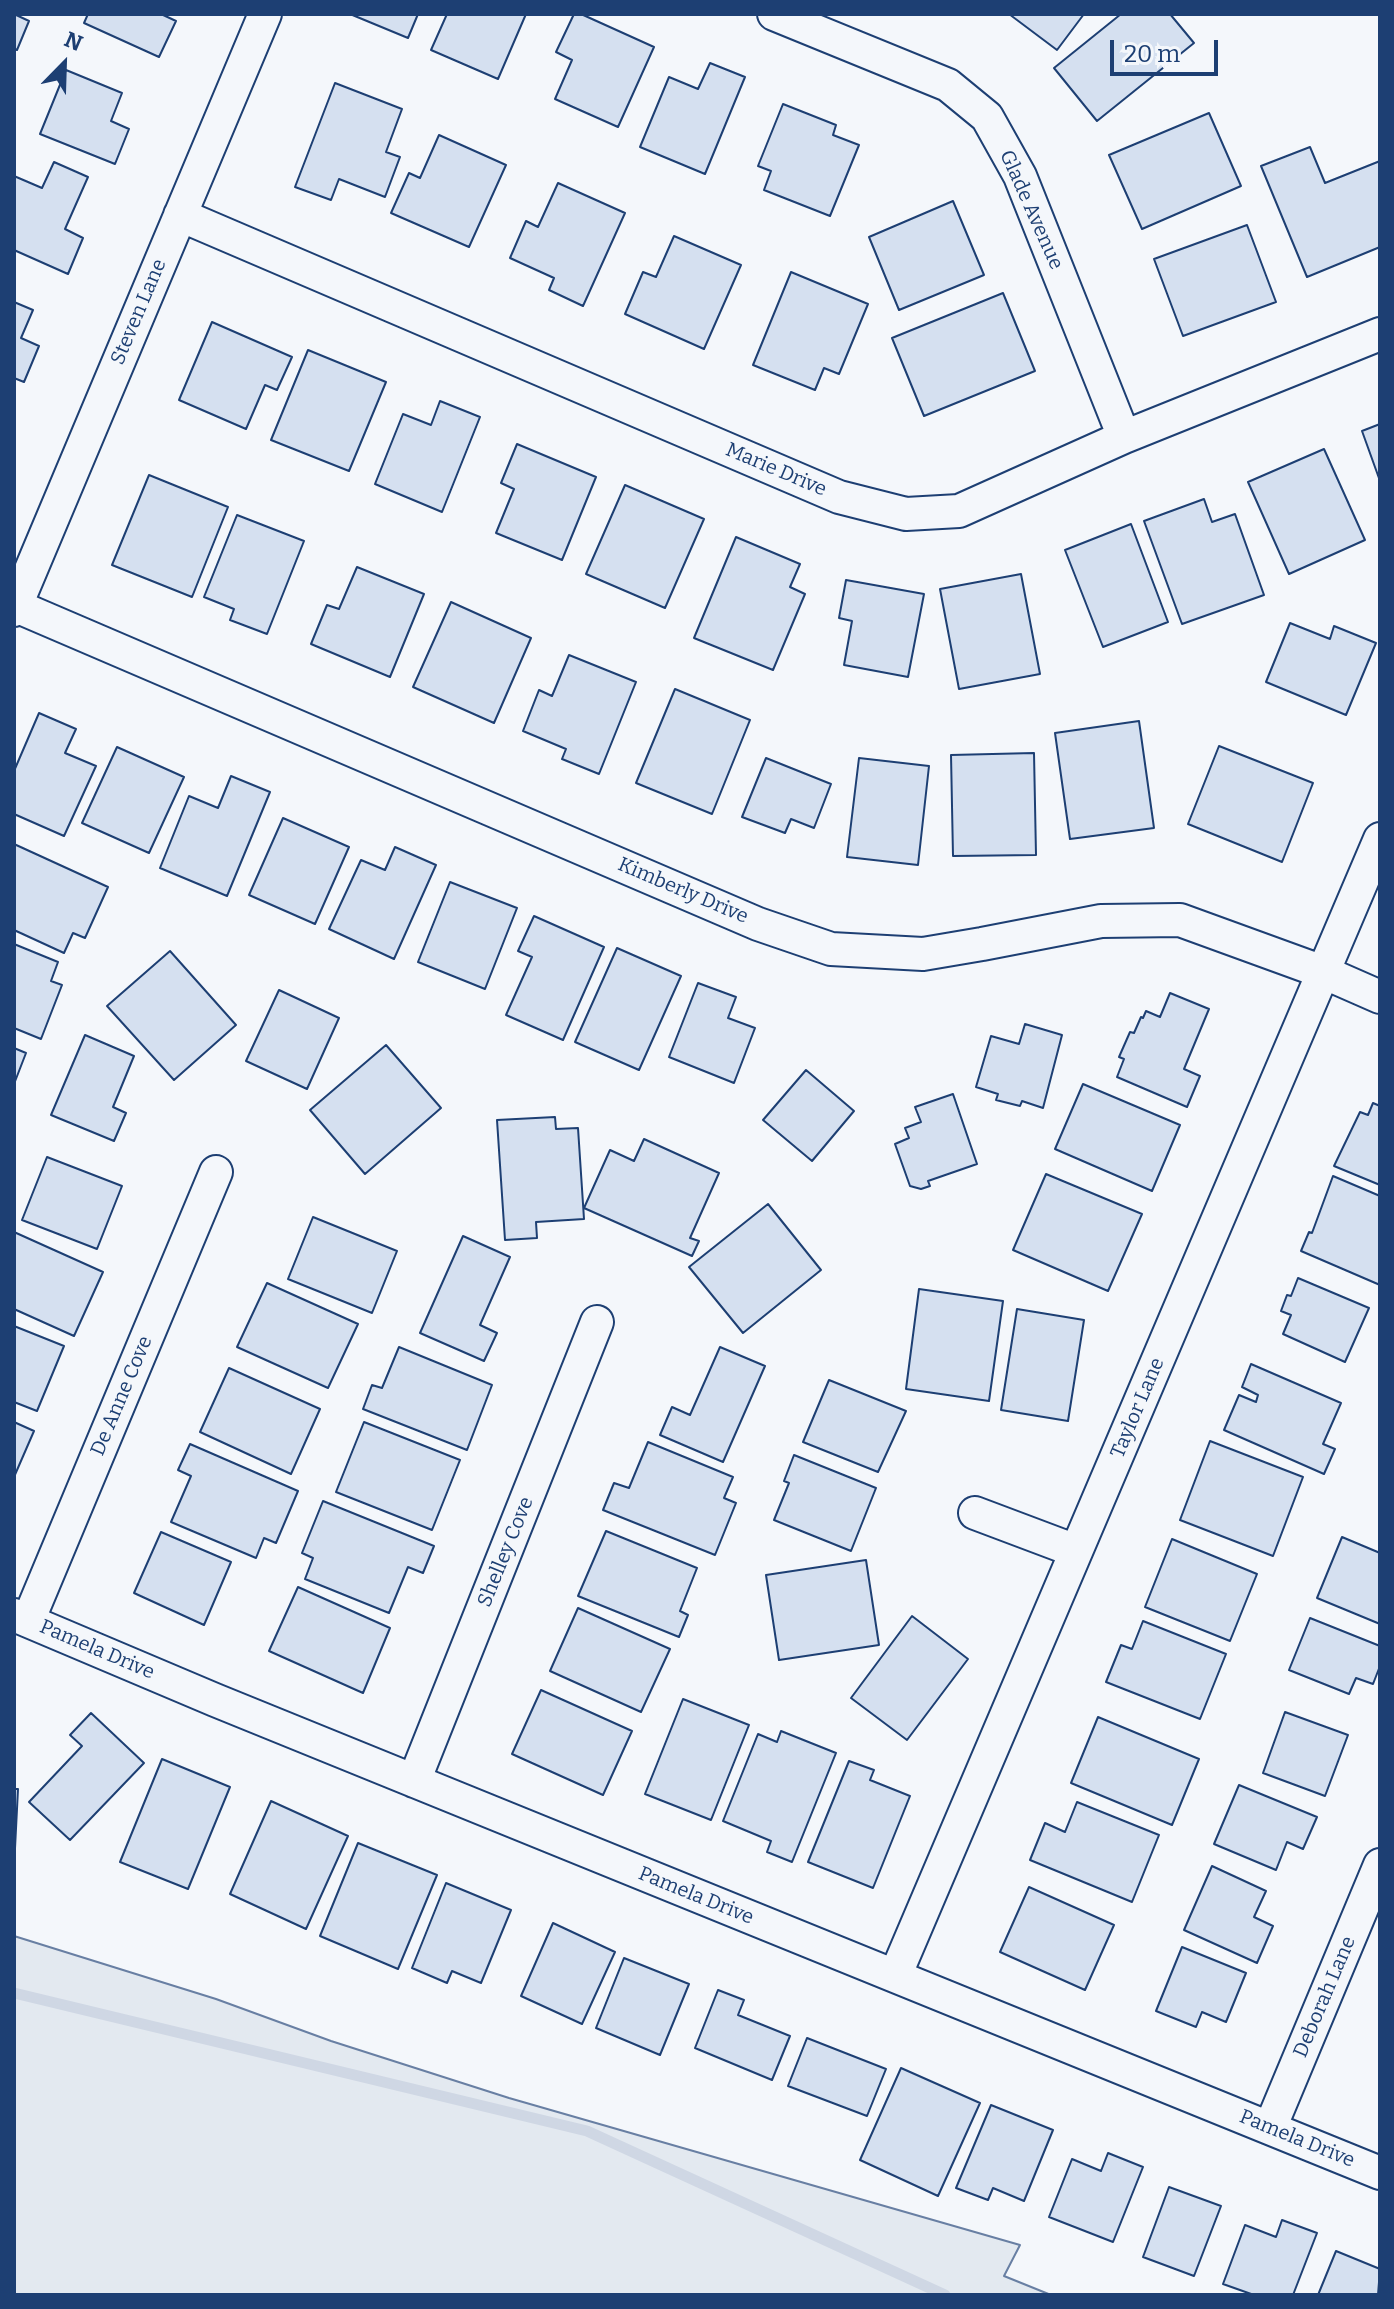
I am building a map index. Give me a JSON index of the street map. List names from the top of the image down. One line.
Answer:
{"streets":{"street":["Glade Avenue","Steven Lane","Marie Drive","Kimberly Drive","De Anne Cove","Taylor Lane","Shelley Cove","Pamela Drive","Deborah Lane"]},"crossings":[["Glade Avenue","Marie Drive"],["Steven Lane","Marie Drive"],["Steven Lane","Kimberly Drive"],["Kimberly Drive","Taylor Lane"],["De Anne Cove","Pamela Drive"],["Taylor Lane","Pamela Drive"],["Shelley Cove","Pamela Drive"],["Pamela Drive","Deborah Lane"]],"scale_bar":"20 m","north":"top right"}
